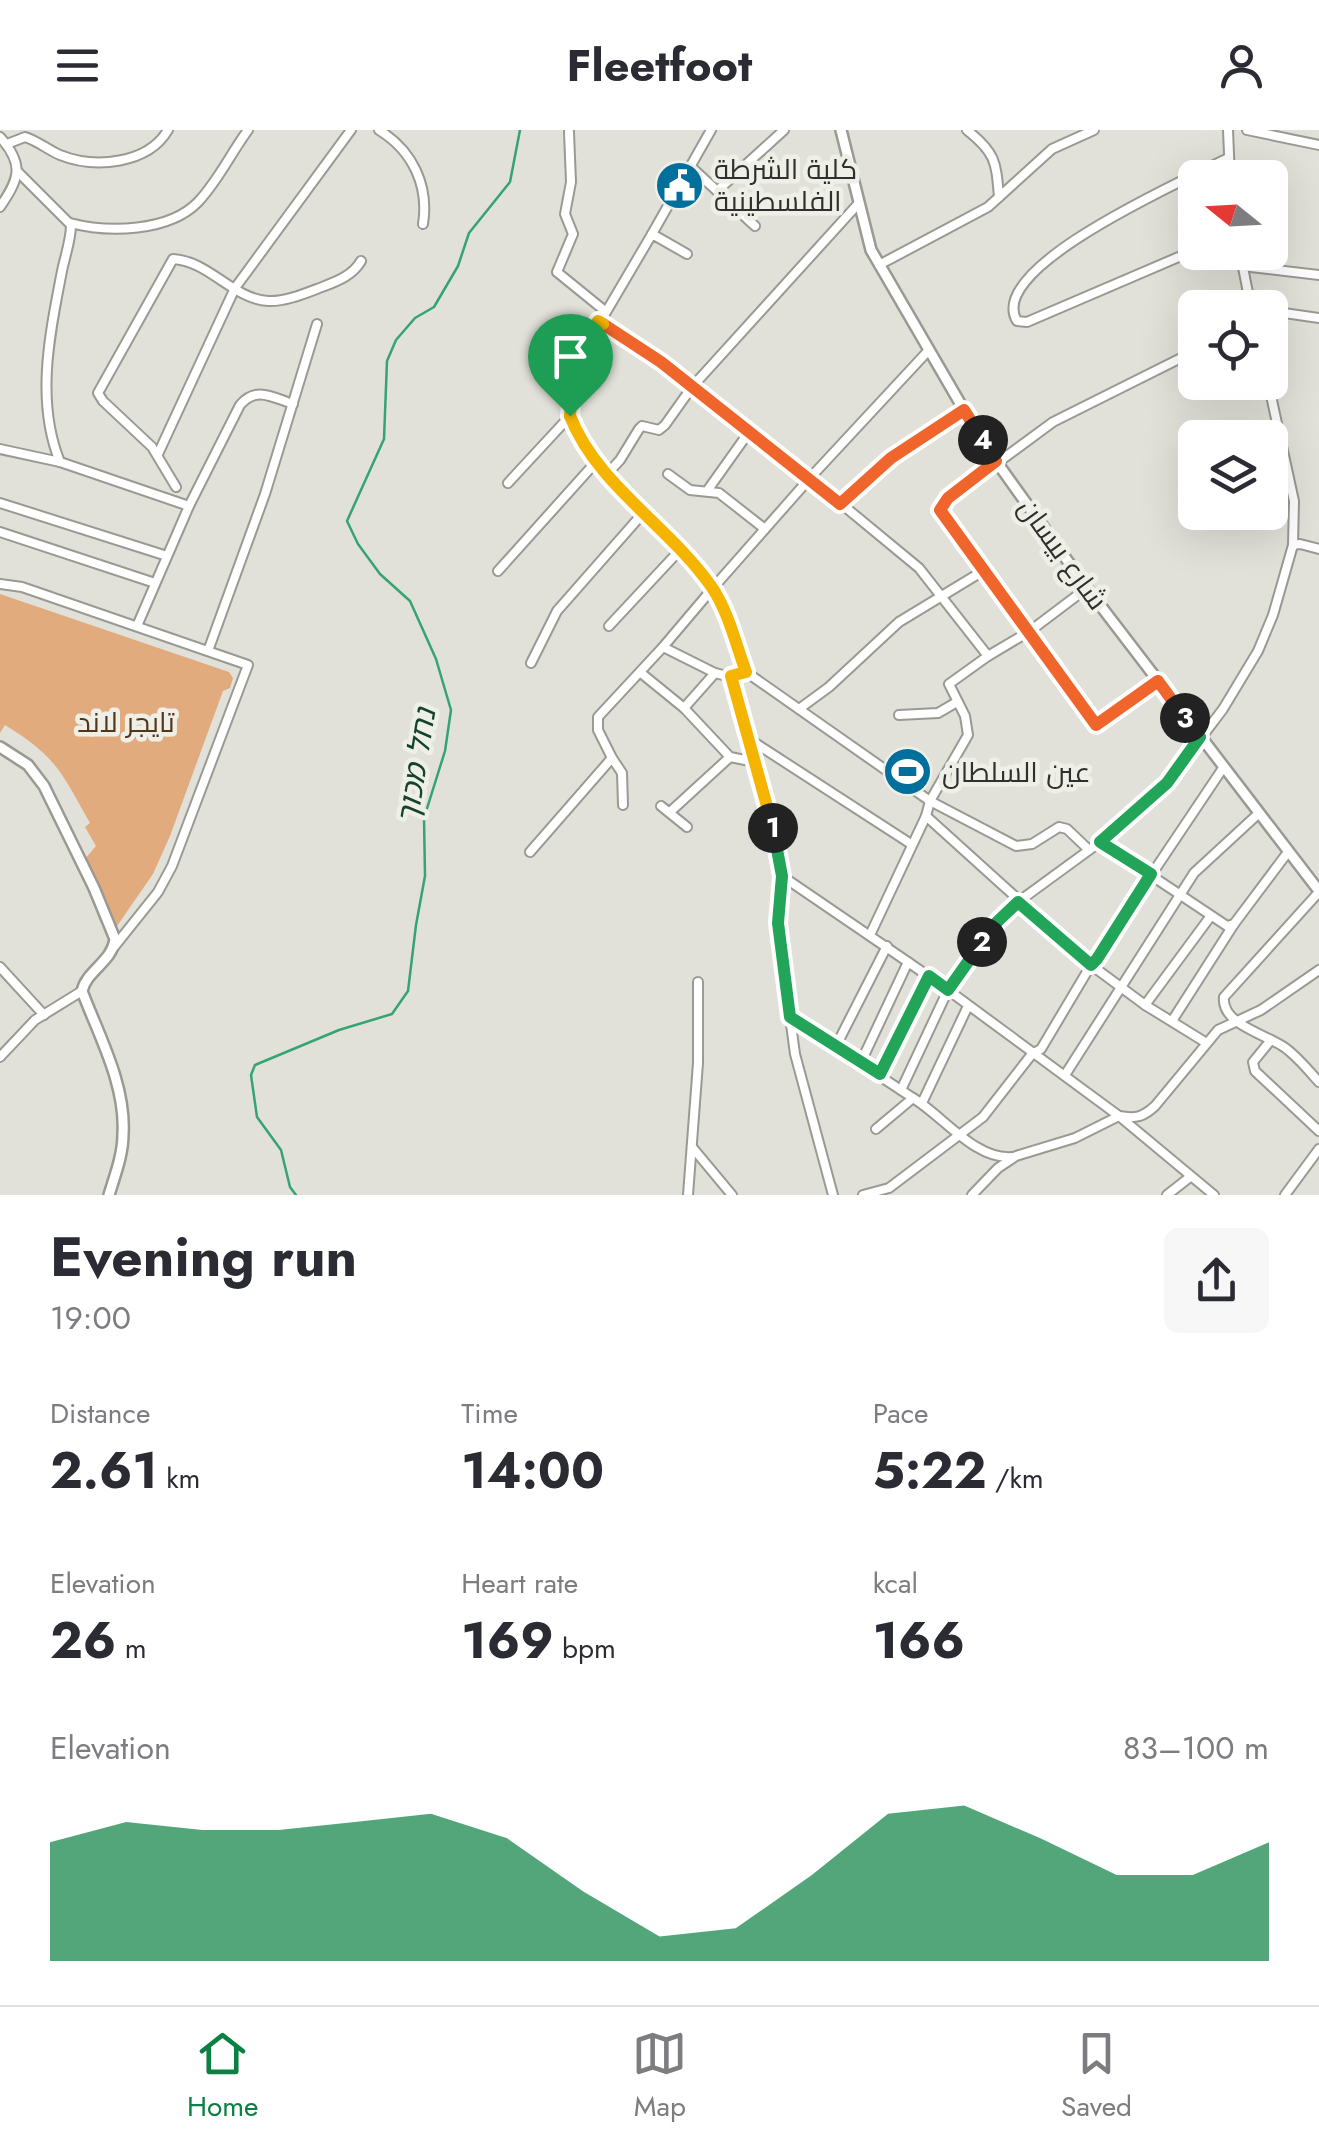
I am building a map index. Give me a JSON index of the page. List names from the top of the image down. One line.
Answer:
{"streets":{"street":["شارع بيسان"]},"water":["נחל מכוך"],"parks":["تايجر لاند"],"places":{"public building":["كلية الشرطة الفلسطينية"],"sports":["عين السلطان"]},"north":"left","page":{"header":"Fleetfoot","pins":["4","3","1","2"],"heading":["Evening run","19:00"],"stats":[["Distance","2.61 km"],["Time","14:00"],["Pace","5:22 /km"],["Elevation","26 m"],["Heart rate","169 bpm"],["kcal","166"]],"chart":["Elevation","83–100 m"],"tabs":["Home","Map","Saved"]}}
